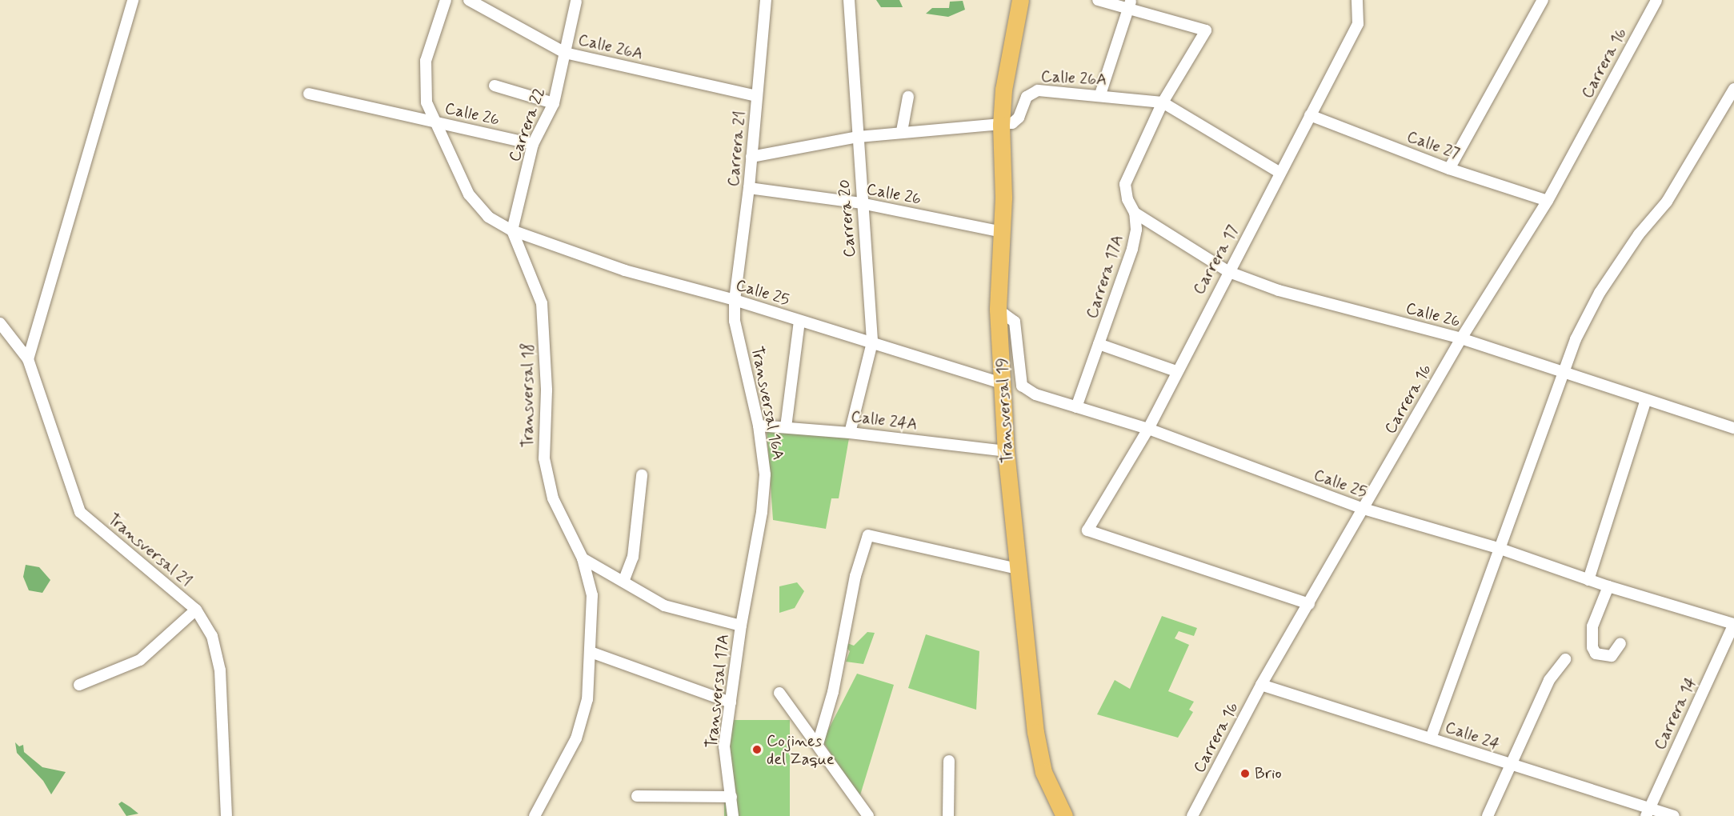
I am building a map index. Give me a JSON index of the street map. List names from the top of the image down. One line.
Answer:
{"streets":{"main road":["Transversal 19"],"street":["Calle 26A","Carrera 16","Calle 26","Carrera 22","Calle 27","Carrera 21","Carrera 20","Carrera 17","Carrera 17A","Calle 25","Transversal 18","Transversal 16A","Calle 24A","Transversal 21","Transversal 17A","Carrera 14","Calle 24"]},"crossings":[["Calle 26A","Carrera 22"],["Calle 26A","Carrera 21"],["Calle 26A","Carrera 20"],["Calle 26A","Carrera 17"],["Calle 26A","Carrera 17A"],["Calle 26A","Transversal 19"],["Carrera 16","Calle 26"],["Carrera 16","Calle 27"],["Carrera 16","Carrera 17"],["Carrera 16","Calle 25"],["Carrera 16","Calle 24"],["Calle 26","Carrera 22"],["Calle 26","Carrera 21"],["Calle 26","Carrera 20"],["Calle 26","Carrera 17"],["Calle 26","Carrera 17A"],["Calle 26","Calle 25"],["Calle 26","Transversal 19"],["Carrera 22","Calle 25"],["Carrera 22","Transversal 18"],["Calle 27","Carrera 17"],["Carrera 21","Calle 25"],["Carrera 21","Transversal 16A"],["Carrera 20","Calle 25"],["Carrera 20","Calle 24A"],["Carrera 17","Calle 25"],["Carrera 17A","Calle 25"],["Calle 25","Transversal 18"],["Calle 25","Transversal 16A"],["Calle 25","Transversal 19"],["Calle 25","Carrera 14"],["Transversal 16A","Calle 24A"],["Transversal 16A","Transversal 17A"],["Transversal 19","Calle 24A"],["Carrera 14","Calle 24"]],"places":["Cojines del Zaque","Brio"]}
